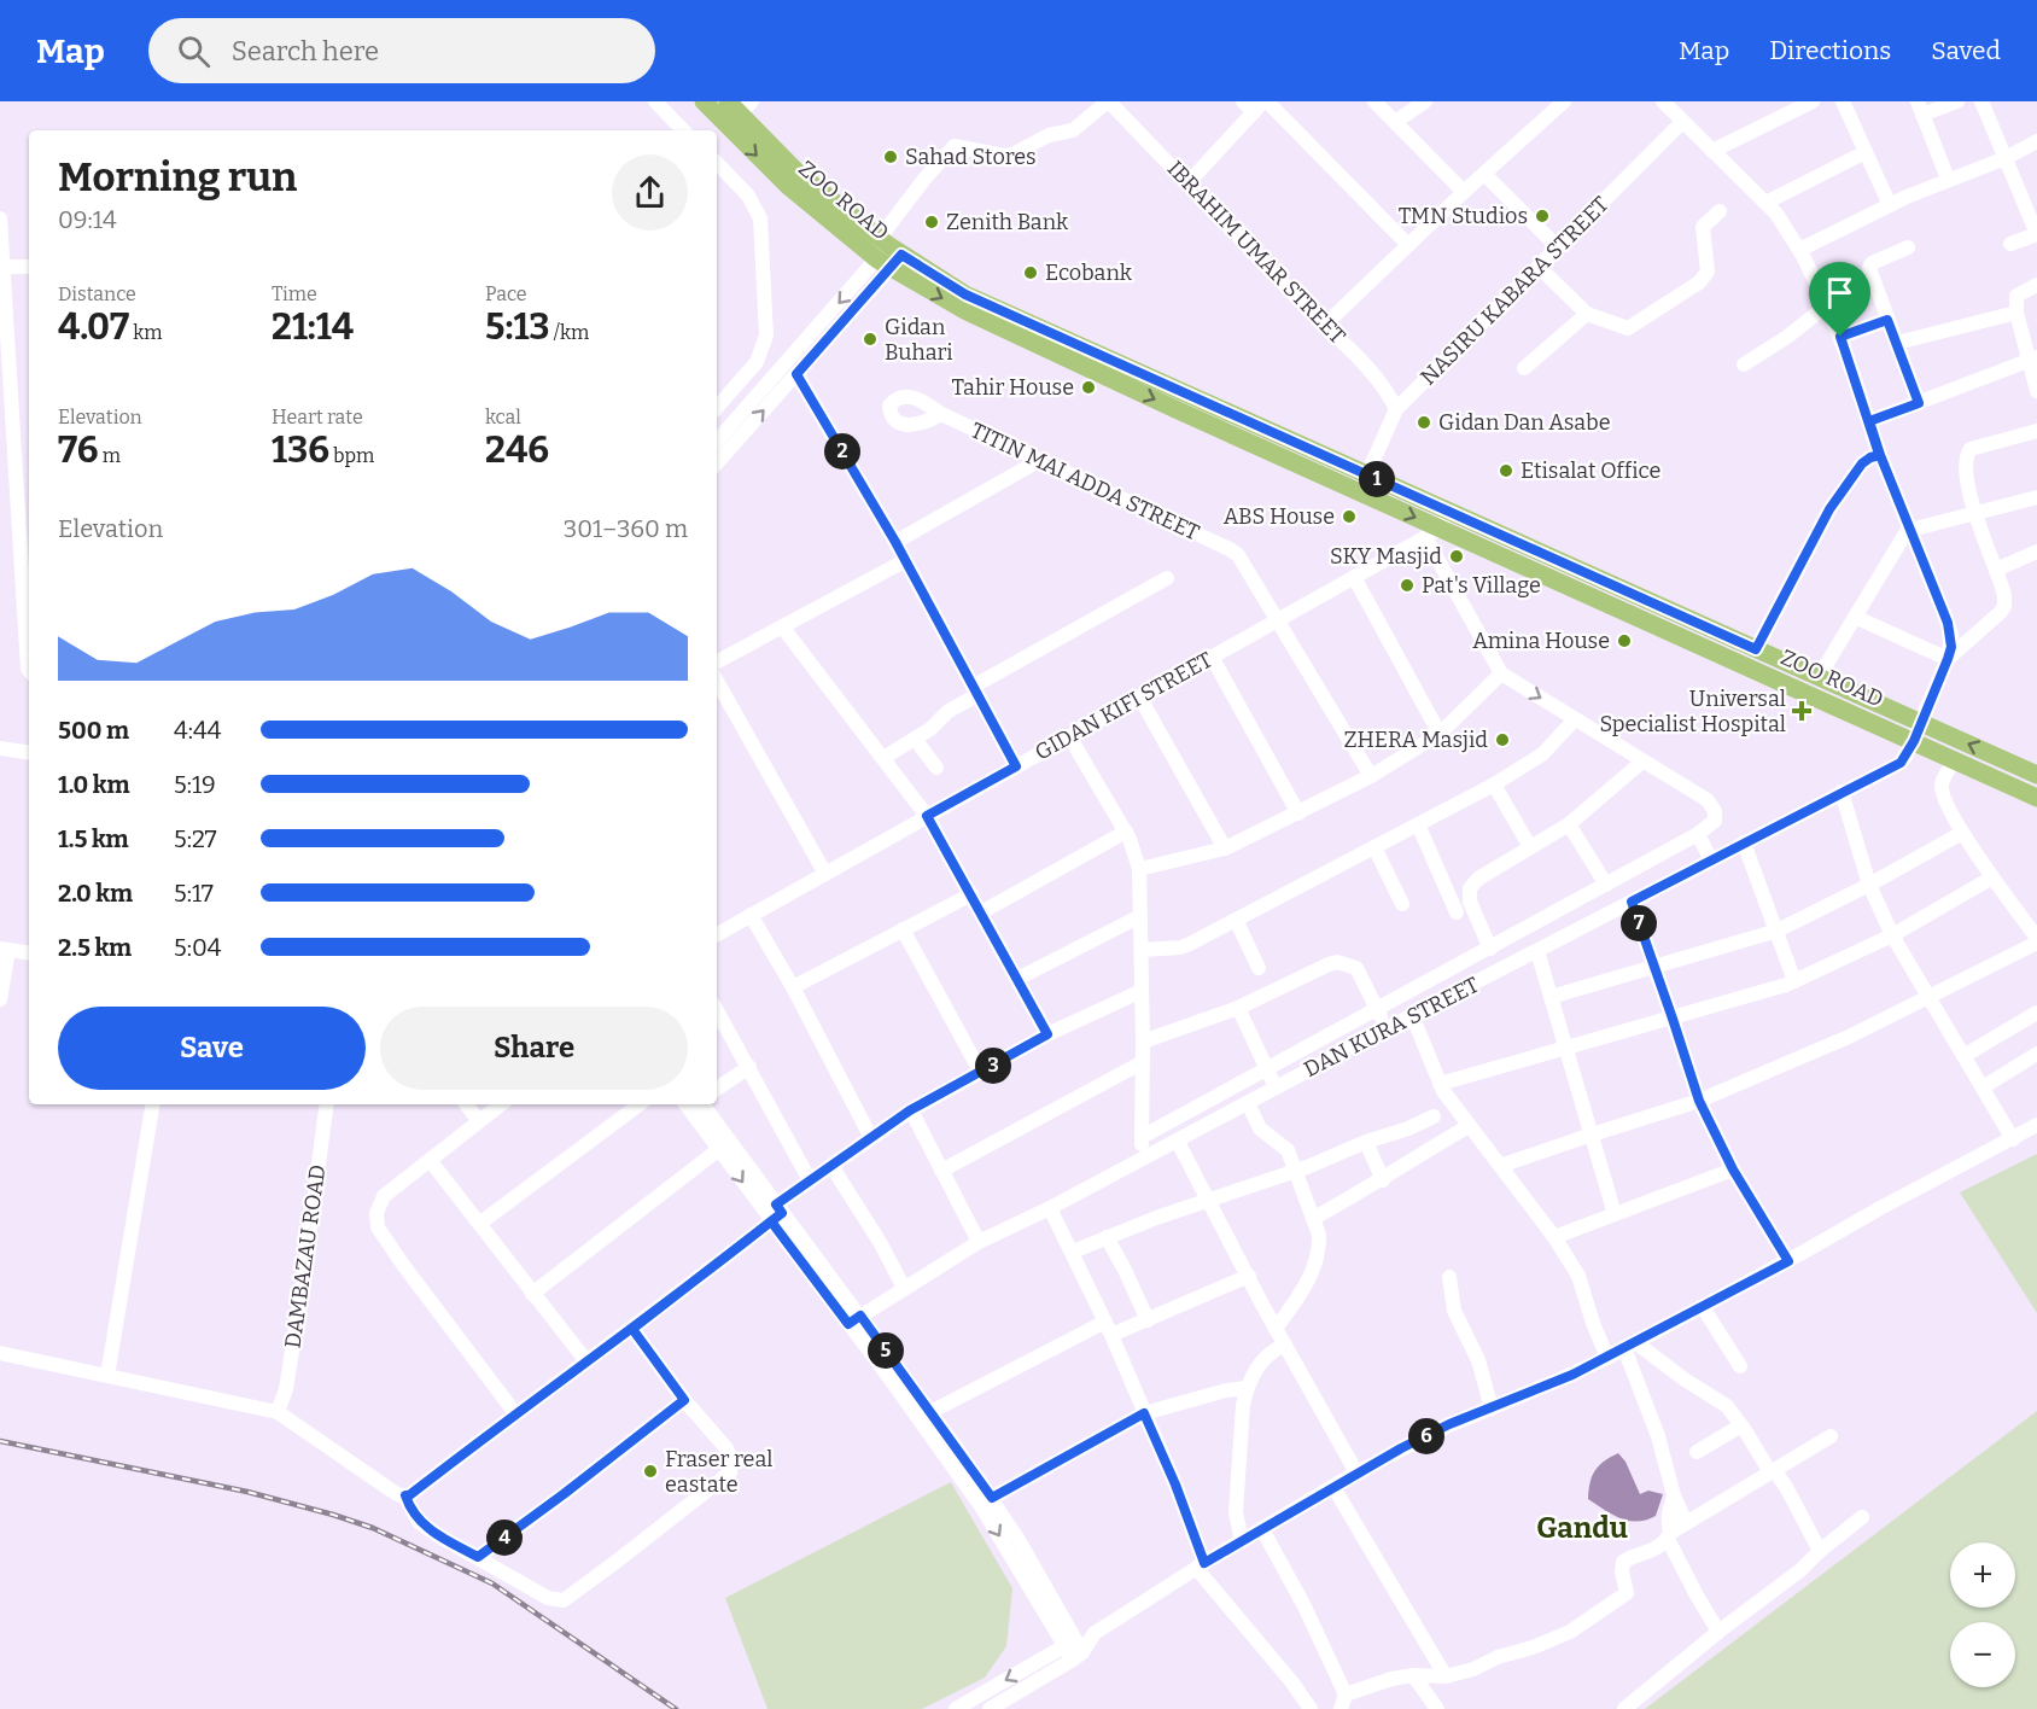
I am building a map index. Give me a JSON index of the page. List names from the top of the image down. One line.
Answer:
{"streets":{"main road":["ZOO ROAD"],"street":["IBRAHIM UMAR STREET","NASIRU KABARA STREET","TITIN MAI ADDA STREET","GIDAN KIFI STREET","DAN KURA STREET","DAMBAZAU ROAD"]},"crossings":[["ZOO ROAD","NASIRU KABARA STREET"],["ZOO ROAD","GIDAN KIFI STREET"],["ZOO ROAD","DAN KURA STREET"],["IBRAHIM UMAR STREET","NASIRU KABARA STREET"],["TITIN MAI ADDA STREET","GIDAN KIFI STREET"]],"districts":["Gandu"],"places":{"other":["Sahad Stores","TMN Studios","Zenith Bank","Ecobank","Gidan Buhari","Tahir House","Gidan Dan Asabe","Etisalat Office","ABS House","SKY Masjid","Pat's Village","Amina House","ZHERA Masjid","Fraser real eastate"],"health":["Universal Specialist Hospital"]},"page":{"header":"Map","search":"Search here","nav":["Map","Directions","Saved"],"heading":["Morning run","09:14"],"stats":[["Distance","4.07 km"],["Time","21:14"],["Pace","5:13 /km"],["Elevation","76 m"],["Heart rate","136 bpm"],["kcal","246"]],"pins":["2","1","7","3","5","6","4"],"chart":["Elevation","301–360 m"],"list":[{"name":"500 m","note":"4:44"},{"name":"1.0 km","note":"5:19"},{"name":"1.5 km","note":"5:27"},{"name":"2.0 km","note":"5:17"},{"name":"2.5 km","note":"5:04"}],"buttons":["Save","Share"],"map_buttons":["+","−"]}}
